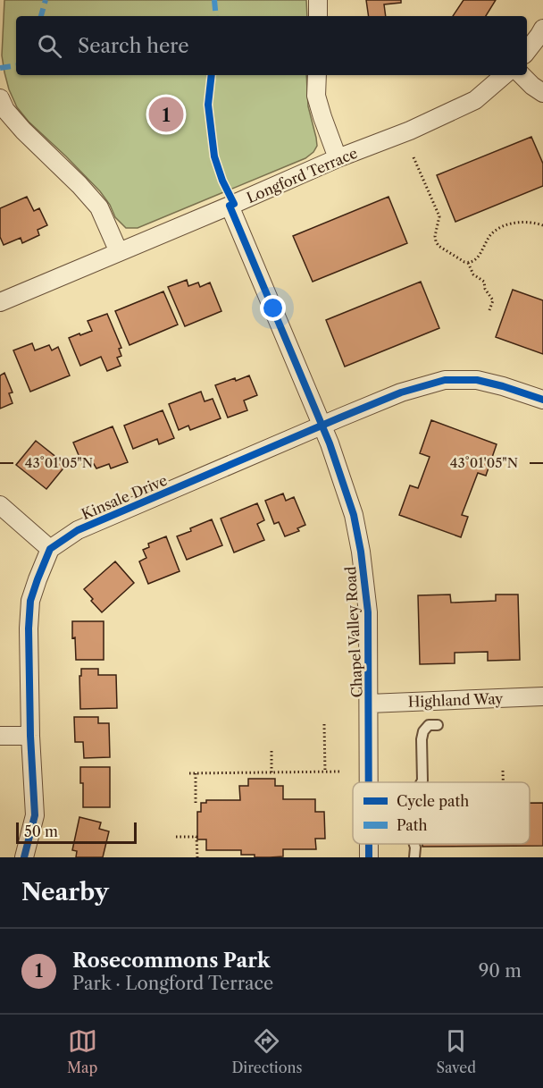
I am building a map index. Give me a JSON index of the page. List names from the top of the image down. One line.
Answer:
{"streets":{"street":["Longford Terrace","Kinsale Drive","Chapel Valley Road","Highland Way"]},"crossings":[["Longford Terrace","Chapel Valley Road"],["Kinsale Drive","Chapel Valley Road"],["Chapel Valley Road","Highland Way"]],"legend":["Cycle path","Path"],"scale_bar":"50 m","page":{"search":"Search here","pins":"1","scale":"50 m","heading":"Nearby","list":[{"mark":"1","name":"Rosecommons Park","note":"Park · Longford Terrace","value":"90 m"}],"nav":["Map","Directions","Saved"]},"coordinates":["43°01'05\"N"]}
